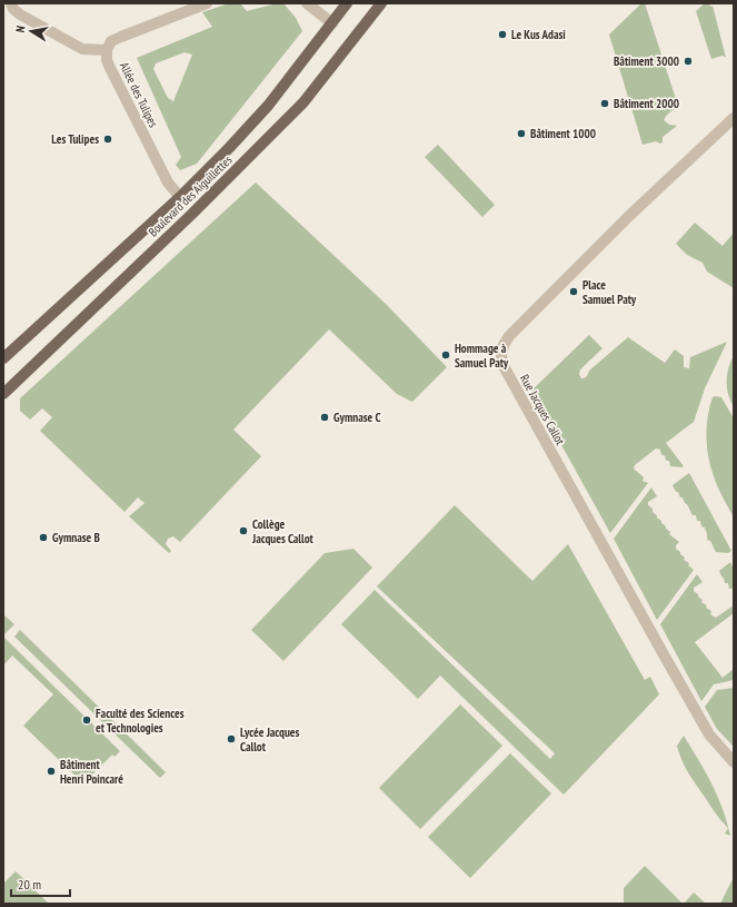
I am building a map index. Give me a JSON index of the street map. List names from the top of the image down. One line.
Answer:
{"streets":{"main road":["Boulevard des Aiguillettes"],"street":["Allée des Tulipes","Rue Jacques Callot"]},"crossings":[["Allée des Tulipes","Boulevard des Aiguillettes"]],"places":["Le Kus Adasi","Bâtiment 3000","Bâtiment 2000","Bâtiment 1000","Les Tulipes","Place Samuel Paty","Hommage à Samuel Paty","Gymnase C","Collège Jacques Callot","Gymnase B","Faculté des Sciences et Technologies","Lycée Jacques Callot","Bâtiment Henri Poincaré"],"scale_bar":"20 m","north":"left"}
